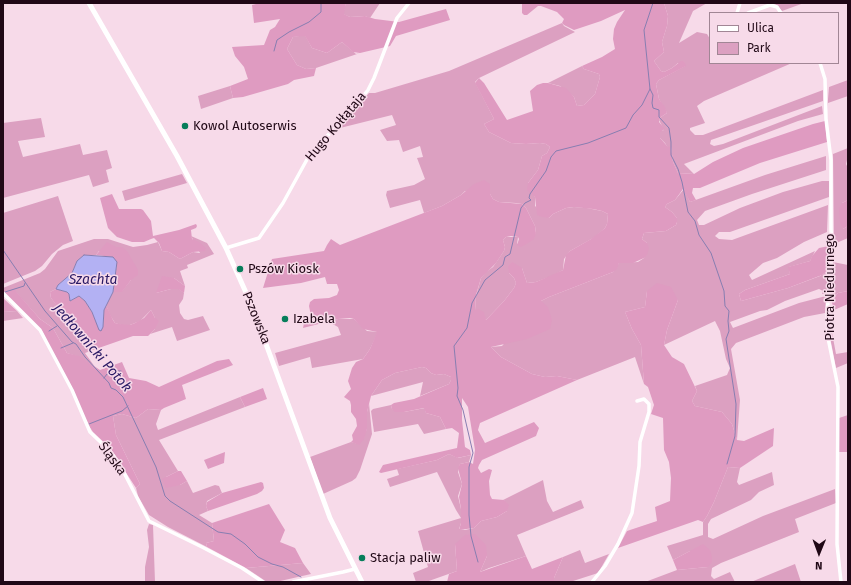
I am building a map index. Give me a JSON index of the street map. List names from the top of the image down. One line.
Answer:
{"streets":{"main road":["Pszowska"],"street":["Hugo Kołłątaja","Piotra Niedurnego","Śląska"]},"crossings":[["Hugo Kołłątaja","Pszowska"]],"water":["Szachta","Jedłownicki Potok"],"places":["Kowol Autoserwis","Pszów Kiosk","Izabela","Stacja paliw"],"legend":["Ulica","Park"],"north":"bottom"}
